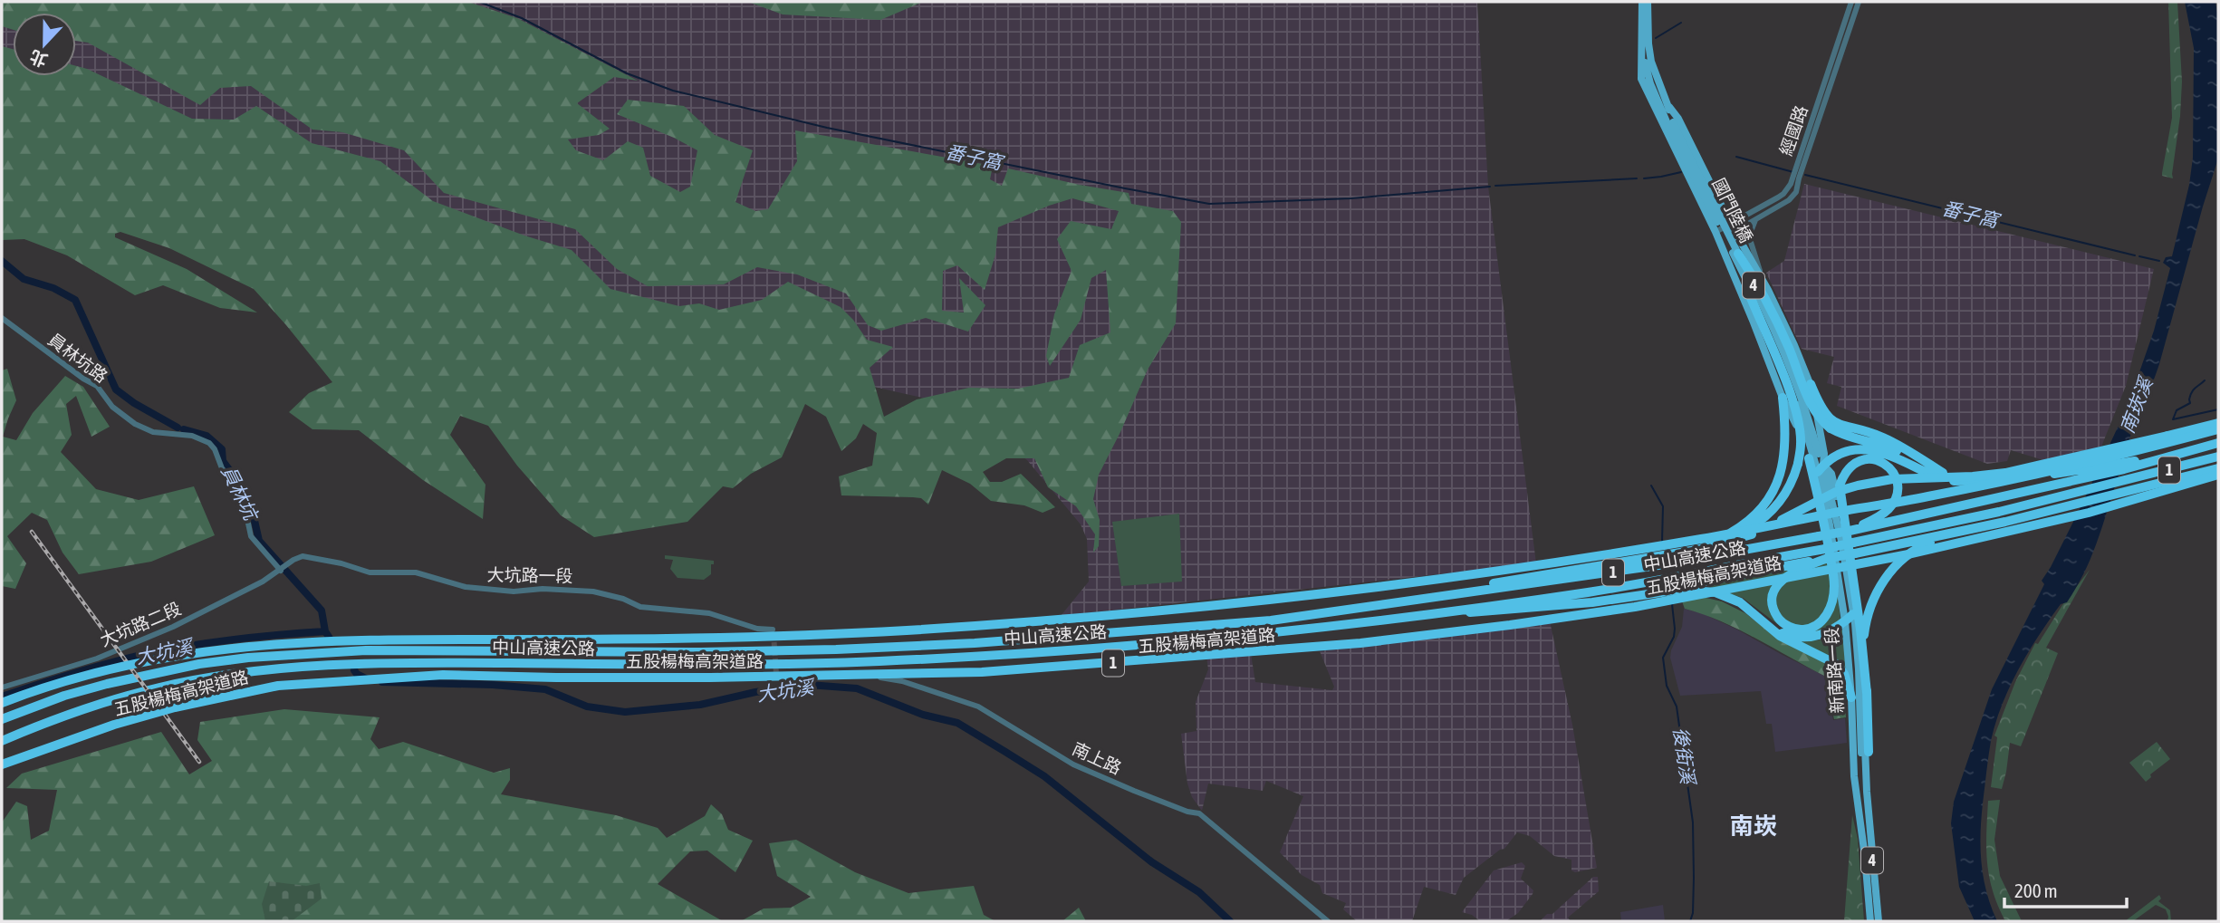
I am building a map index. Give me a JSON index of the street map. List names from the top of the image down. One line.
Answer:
{"streets":{"highway":["1","中山高速公路","五股楊梅高架道路"],"main road":["國門陸橋","4","新南路一段"],"street":["經國路","員林坑路","大坑路一段","大坑路二段","南上路"]},"crossings":[["經國路","4"],["國門陸橋","4"],["4","中山高速公路"],["4","新南路一段"],["員林坑路","大坑路一段"],["員林坑路","大坑路二段"],["1","中山高速公路"],["中山高速公路","新南路一段"],["大坑路一段","大坑路二段"]],"districts":["南崁"],"water":["番子窩","南崁溪","員林坑","大坑溪","後街溪"],"scale_bar":"200 m","north":"bottom"}
